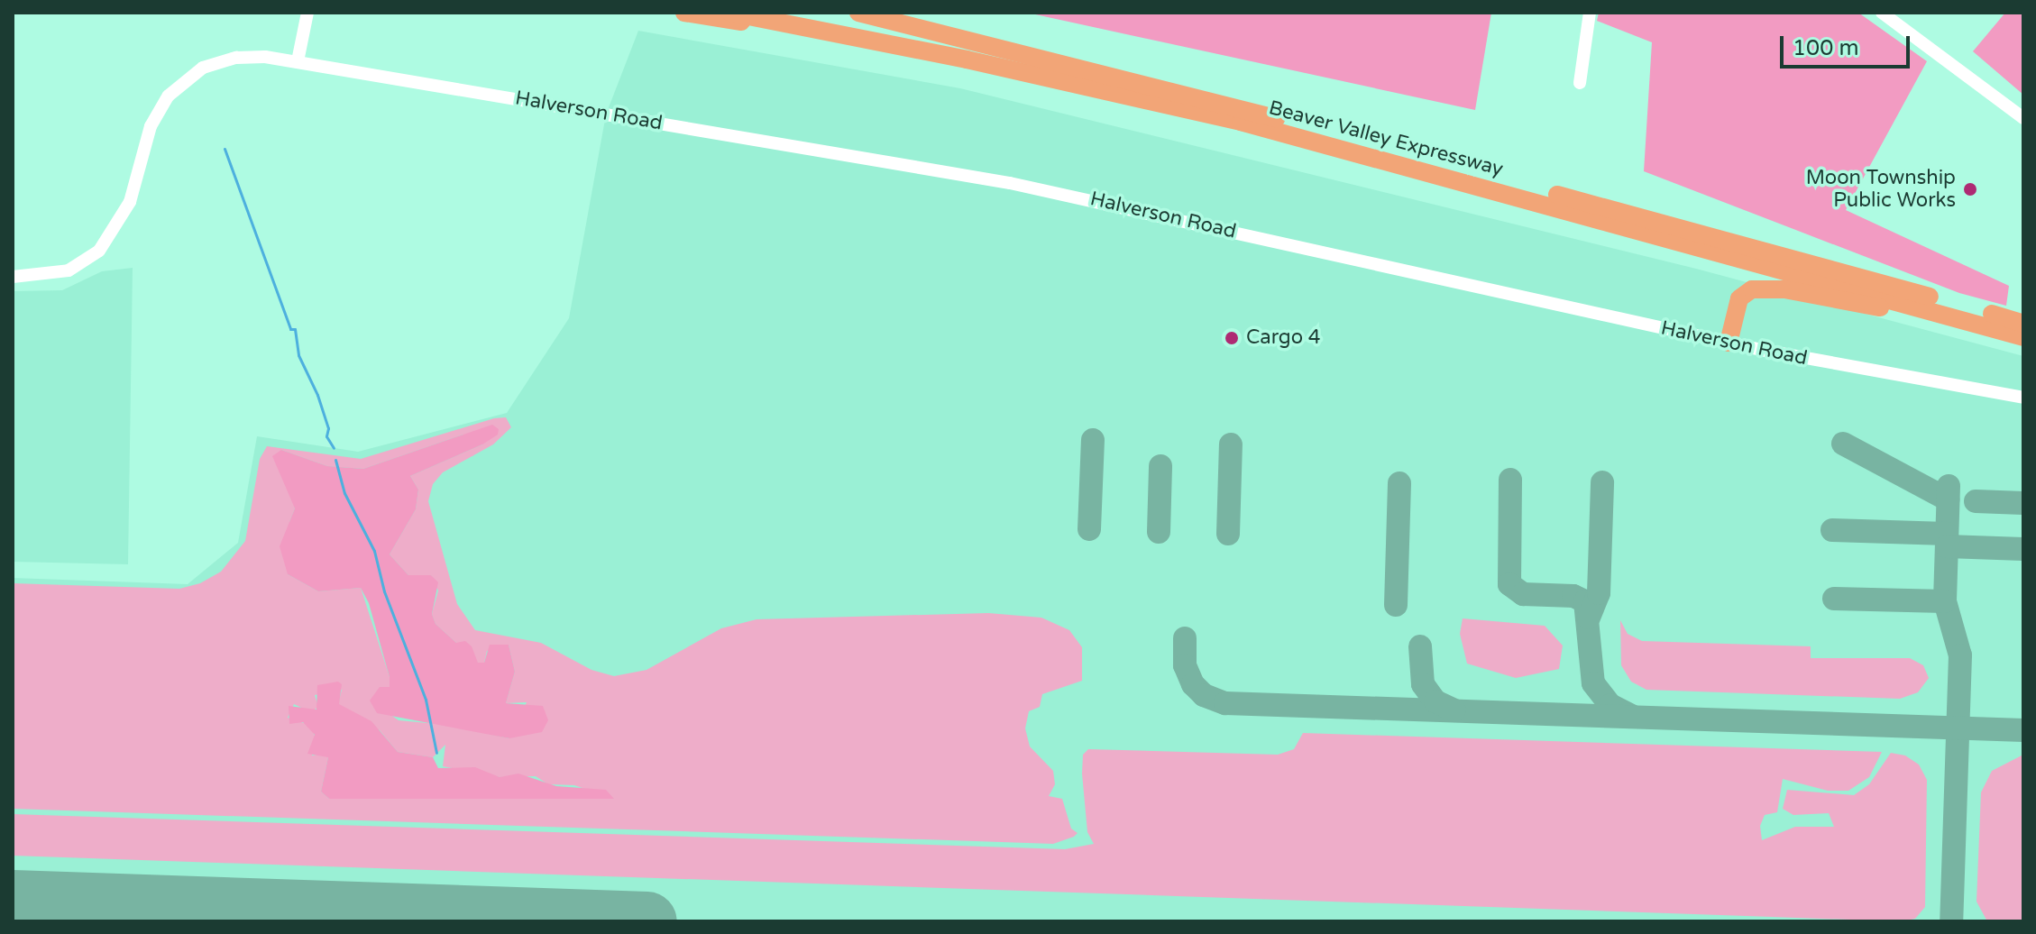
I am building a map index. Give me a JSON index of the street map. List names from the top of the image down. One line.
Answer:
{"streets":{"highway":["Beaver Valley Expressway"],"street":["Halverson Road"]},"places":["Moon Township Public Works","Cargo 4"],"scale_bar":"100 m"}
